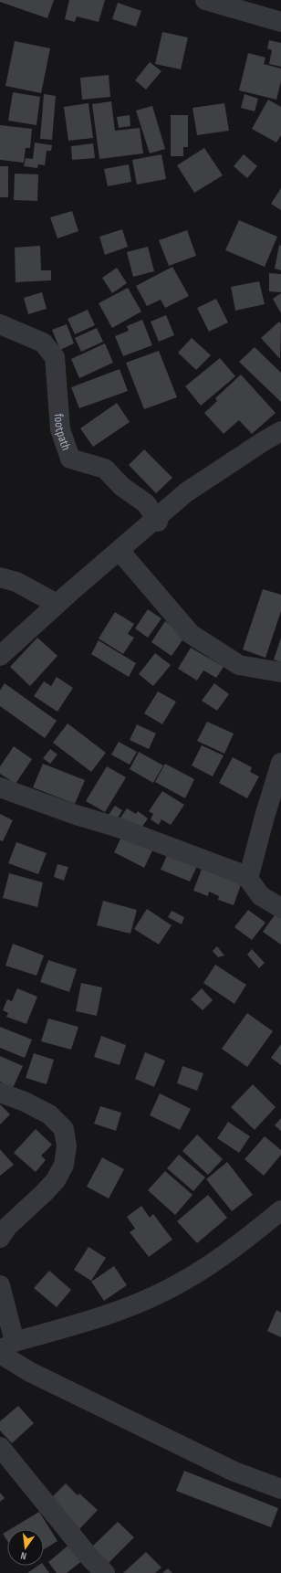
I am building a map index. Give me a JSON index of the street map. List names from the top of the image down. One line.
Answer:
{"streets":{"street":["footpath"]},"north":"bottom"}
